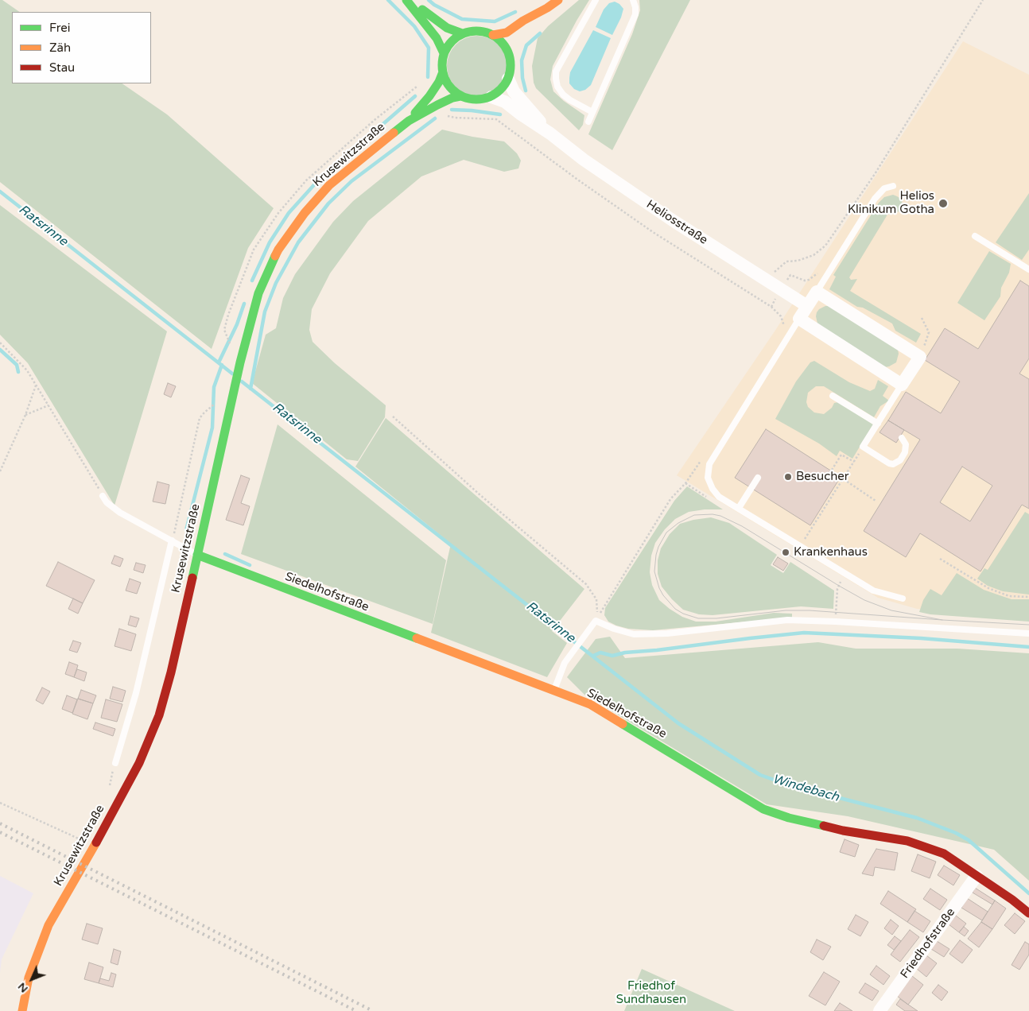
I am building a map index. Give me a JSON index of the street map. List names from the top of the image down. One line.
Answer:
{"streets":{"main road":["Krusewitzstraße","Siedelhofstraße"],"street":["Heliosstraße","Friedhofstraße"]},"crossings":[["Krusewitzstraße","Siedelhofstraße"],["Siedelhofstraße","Friedhofstraße"]],"water":["Ratsrinne","Windebach"],"parks":["Friedhof Sundhausen"],"places":["Helios Klinikum Gotha","Besucher","Krankenhaus"],"legend":["Frei","Zäh","Stau"],"north":"bottom left"}
